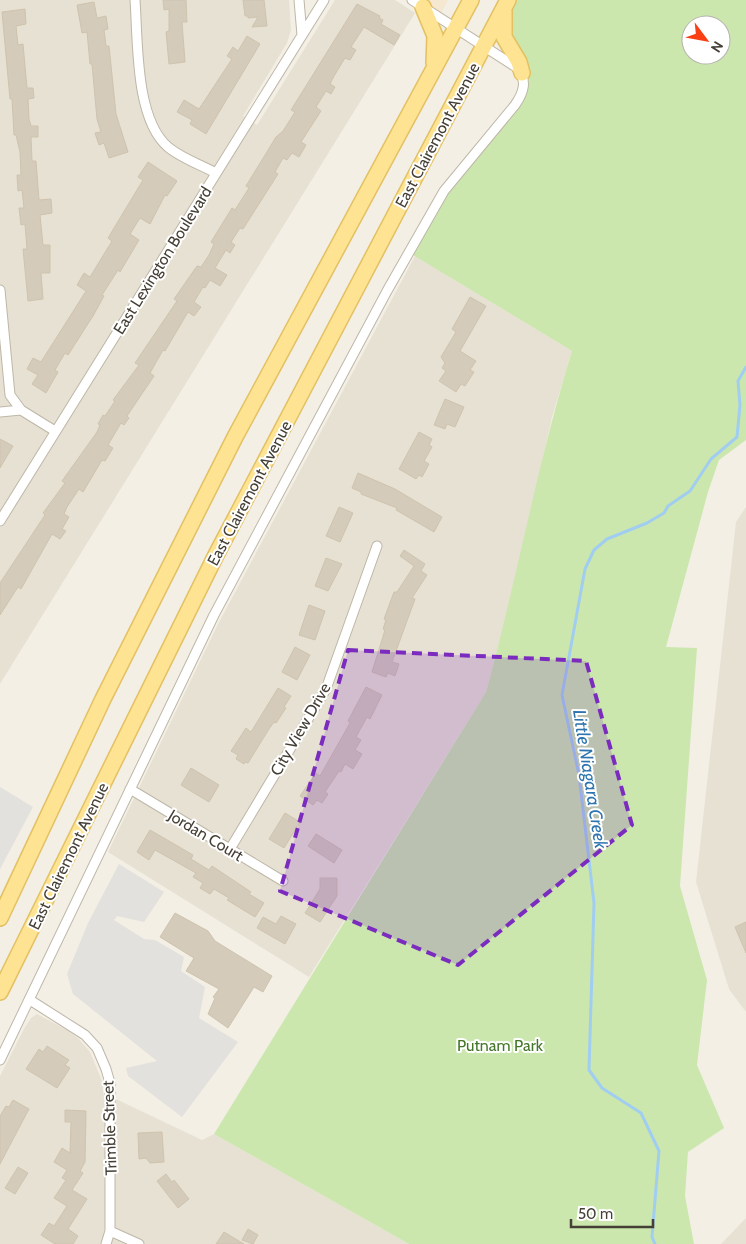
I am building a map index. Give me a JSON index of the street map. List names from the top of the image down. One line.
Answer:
{"streets":{"main road":["East Clairemont Avenue"],"street":["East Lexington Boulevard","City View Drive","Jordan Court","Trimble Street"]},"crossings":[["City View Drive","Jordan Court"]],"water":["Little Niagara Creek"],"parks":["Putnam Park"],"scale_bar":"50 m","north":"bottom right"}
